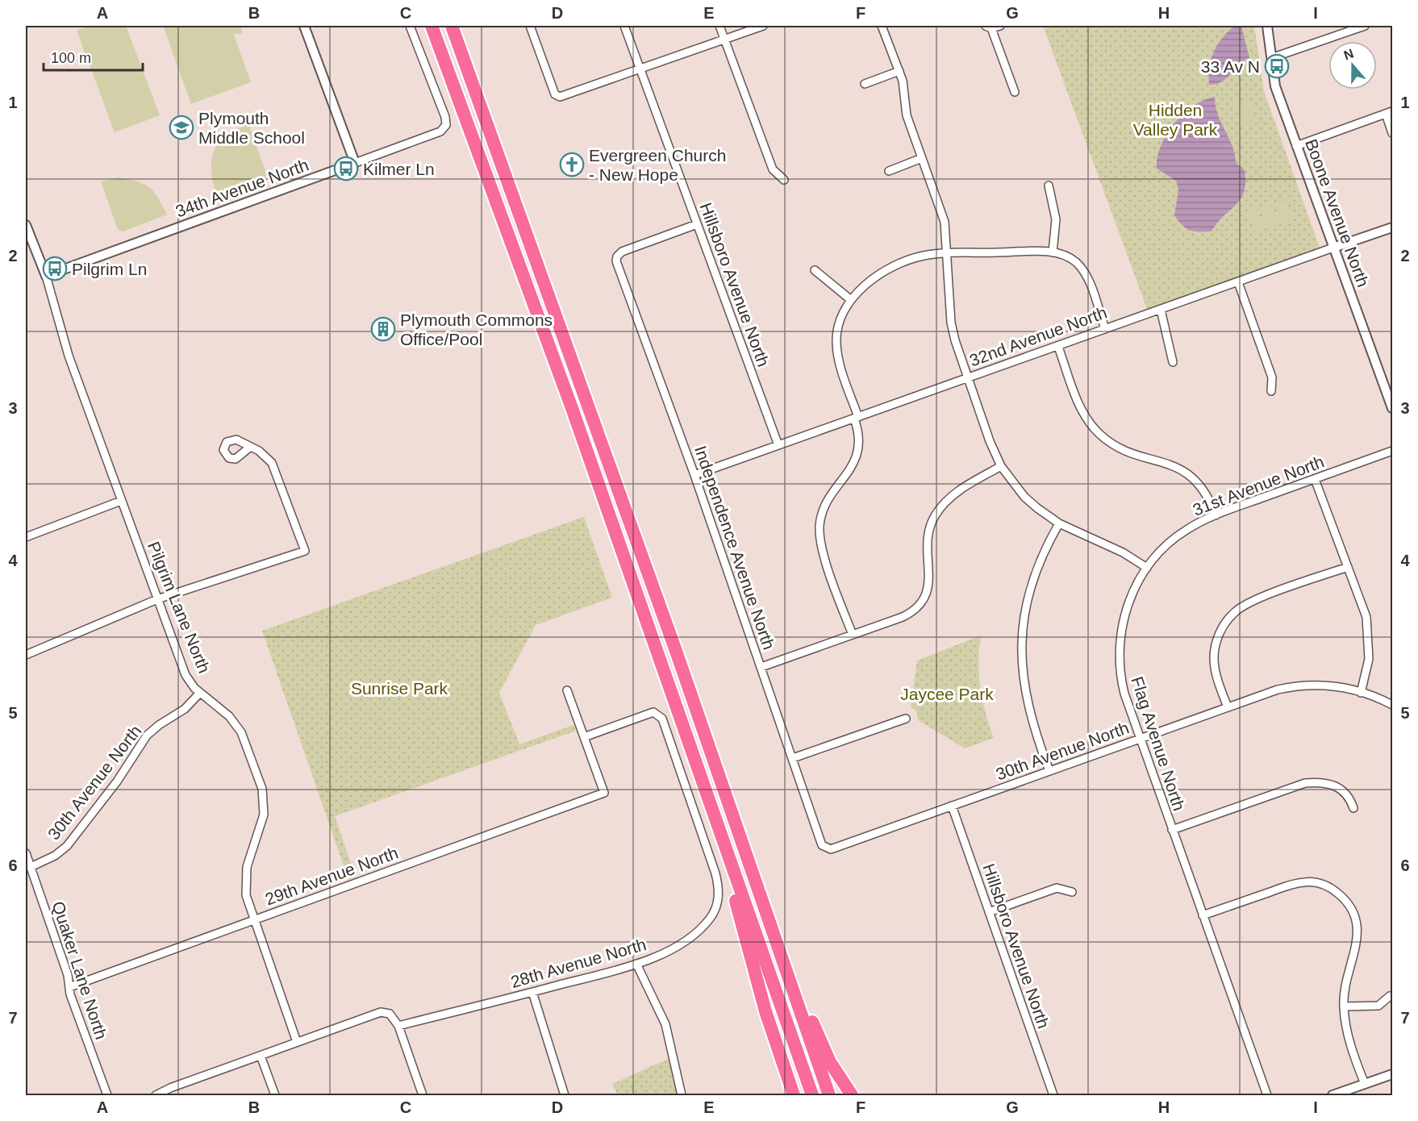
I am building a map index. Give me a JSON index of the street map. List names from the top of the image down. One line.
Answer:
{"streets":{"street":["34th Avenue North","Boone Avenue North","Hillsboro Avenue North","32nd Avenue North","31st Avenue North","Independence Avenue North","Pilgrim Lane North","Flag Avenue North","30th Avenue North","29th Avenue North","28th Avenue North","Quaker Lane North"]},"crossings":[["34th Avenue North","Pilgrim Lane North"],["Boone Avenue North","32nd Avenue North"],["Hillsboro Avenue North","32nd Avenue North"],["Hillsboro Avenue North","Independence Avenue North"],["Hillsboro Avenue North","30th Avenue North"],["32nd Avenue North","Independence Avenue North"],["31st Avenue North","Flag Avenue North"],["Independence Avenue North","30th Avenue North"],["Pilgrim Lane North","30th Avenue North"],["Pilgrim Lane North","29th Avenue North"],["Flag Avenue North","30th Avenue North"],["30th Avenue North","Quaker Lane North"],["29th Avenue North","28th Avenue North"],["29th Avenue North","Quaker Lane North"]],"parks":["Hidden Valley Park","Sunrise Park","Jaycee Park"],"places":{"bus stop":["33 Av N","Kilmer Ln","Pilgrim Ln"],"school or university":["Plymouth Middle School"],"church":["Evergreen Church - New Hope"],"building":["Plymouth Commons Office/Pool"]},"scale_bar":"100 m","north":"top","grid":{"columns":["A","B","C","D","E","F","G","H","I"],"rows":["1","2","3","4","5","6","7"]}}
